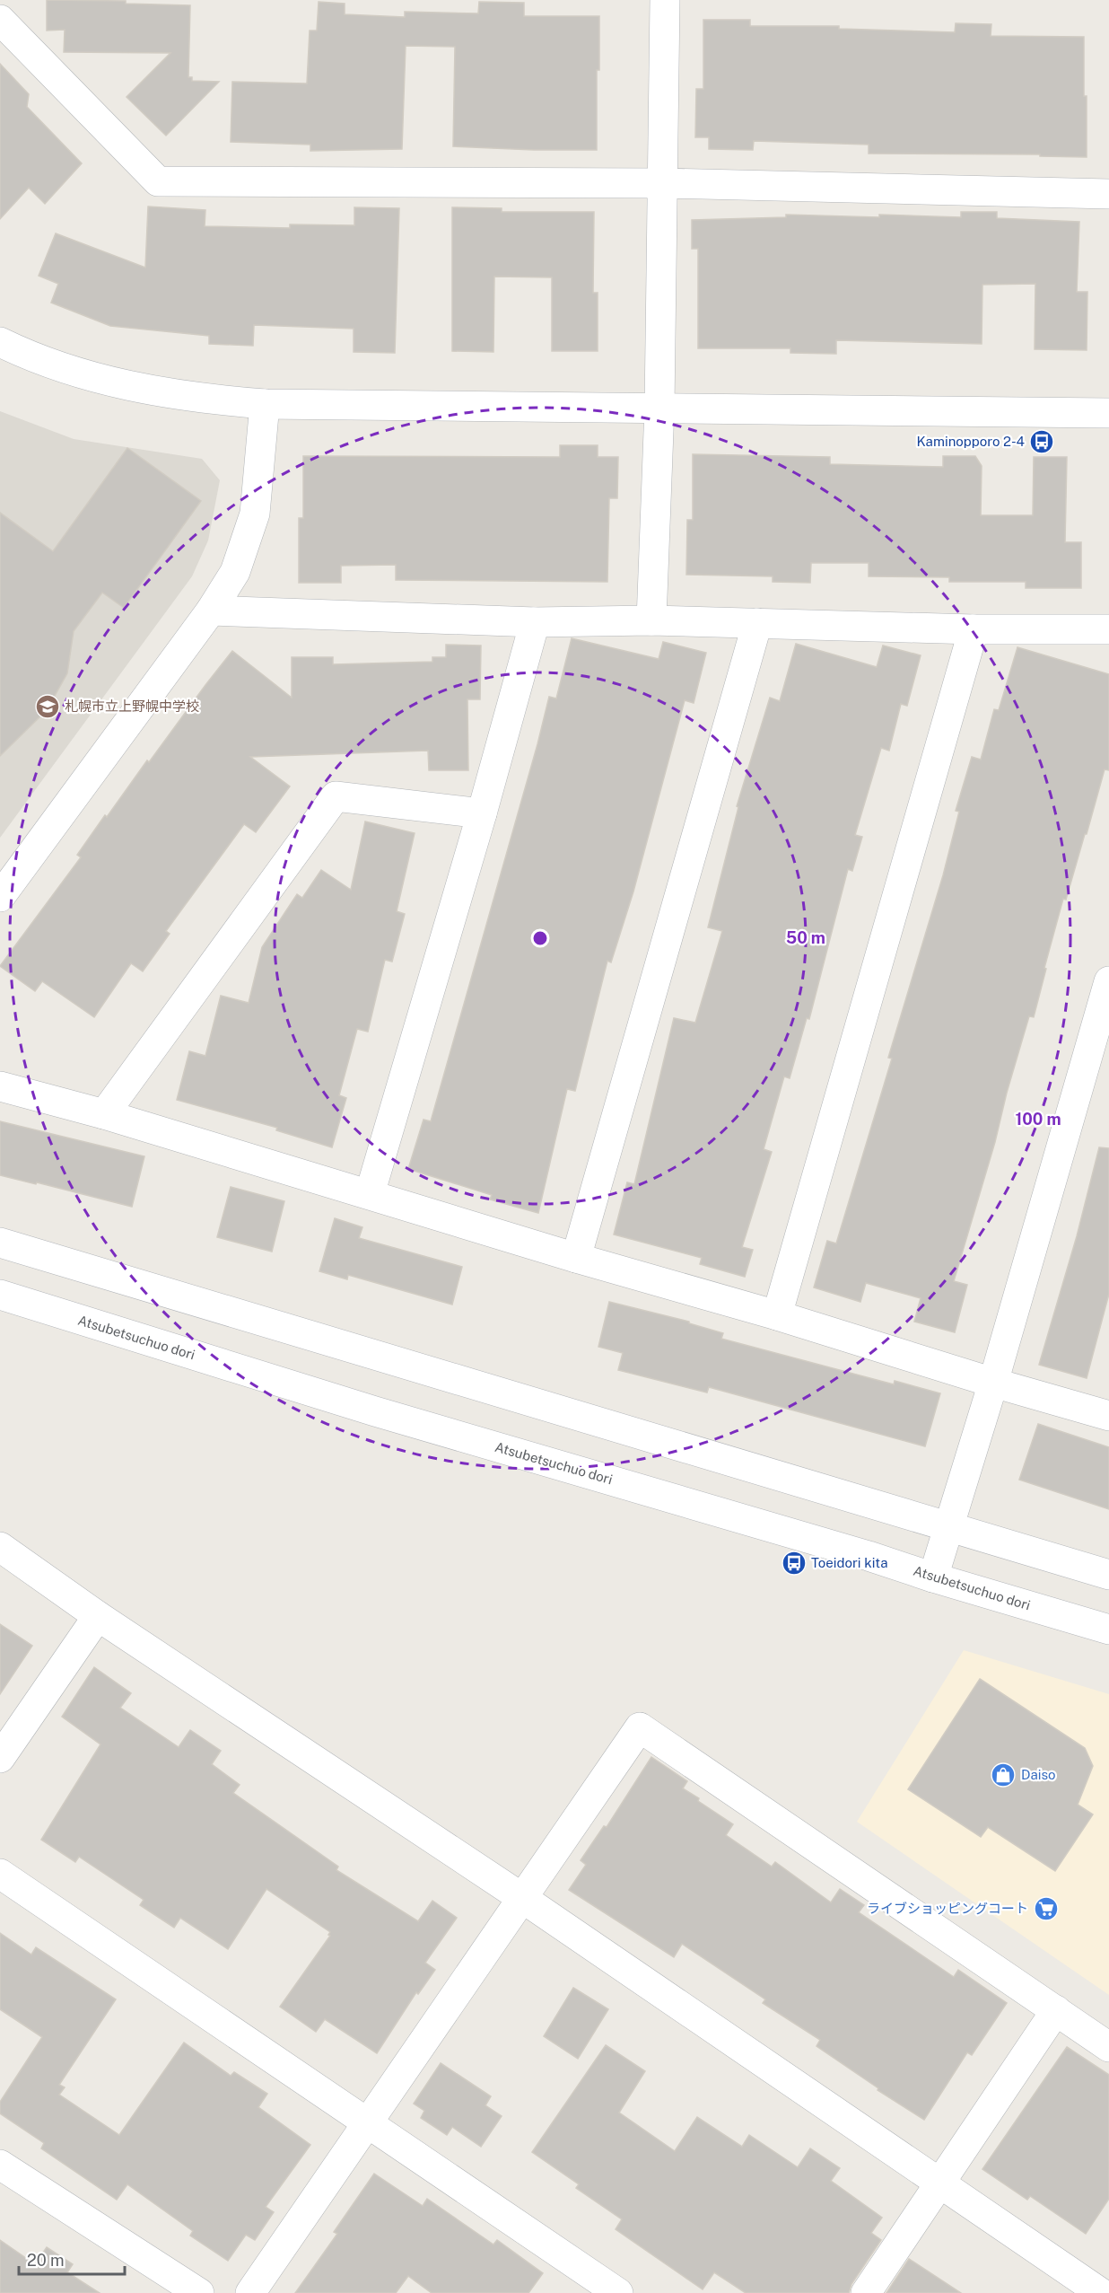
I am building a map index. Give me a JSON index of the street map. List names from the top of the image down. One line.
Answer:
{"streets":{"street":["Atsubetsuchuo dori"]},"places":{"bus stop":["Kaminopporo 2-4","Toeidori kita"],"school or university":["札幌市立上野幌中学校"],"shop":["Daiso"],"supermarket":["ライブショッピングコート"]},"scale_bar":"20 m","rings":["50 m","100 m"]}
